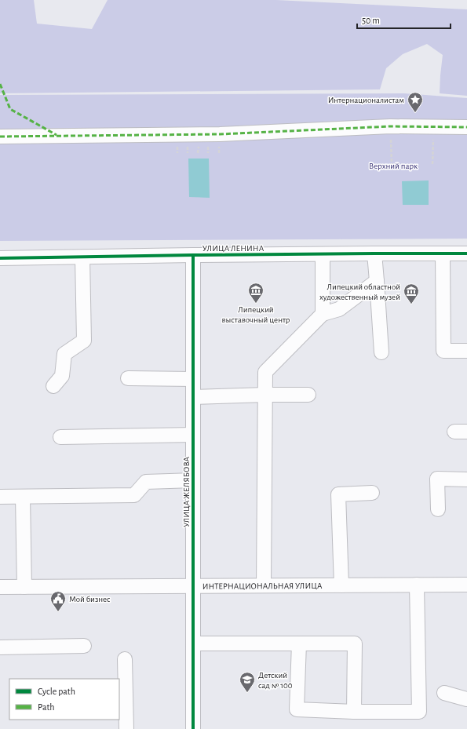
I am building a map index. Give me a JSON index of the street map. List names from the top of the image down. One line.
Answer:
{"streets":{"street":["УЛИЦА ЛЕНИНА","УЛИЦА ЖЕЛЯБОВА","ИНТЕРНАЦИОНАЛЬНАЯ УЛИЦА"]},"crossings":[["УЛИЦА ЛЕНИНА","УЛИЦА ЖЕЛЯБОВА"],["УЛИЦА ЖЕЛЯБОВА","ИНТЕРНАЦИОНАЛЬНАЯ УЛИЦА"]],"parks":["Верхний парк"],"places":{"place":["Интернационалистам"],"museum":["Липецкий выставочный центр","Липецкий областной художественный музей"],"public building":["Мой бизнес"],"school or university":["Детский сад № 100"]},"legend":["Cycle path","Path"],"scale_bar":"50 m"}
